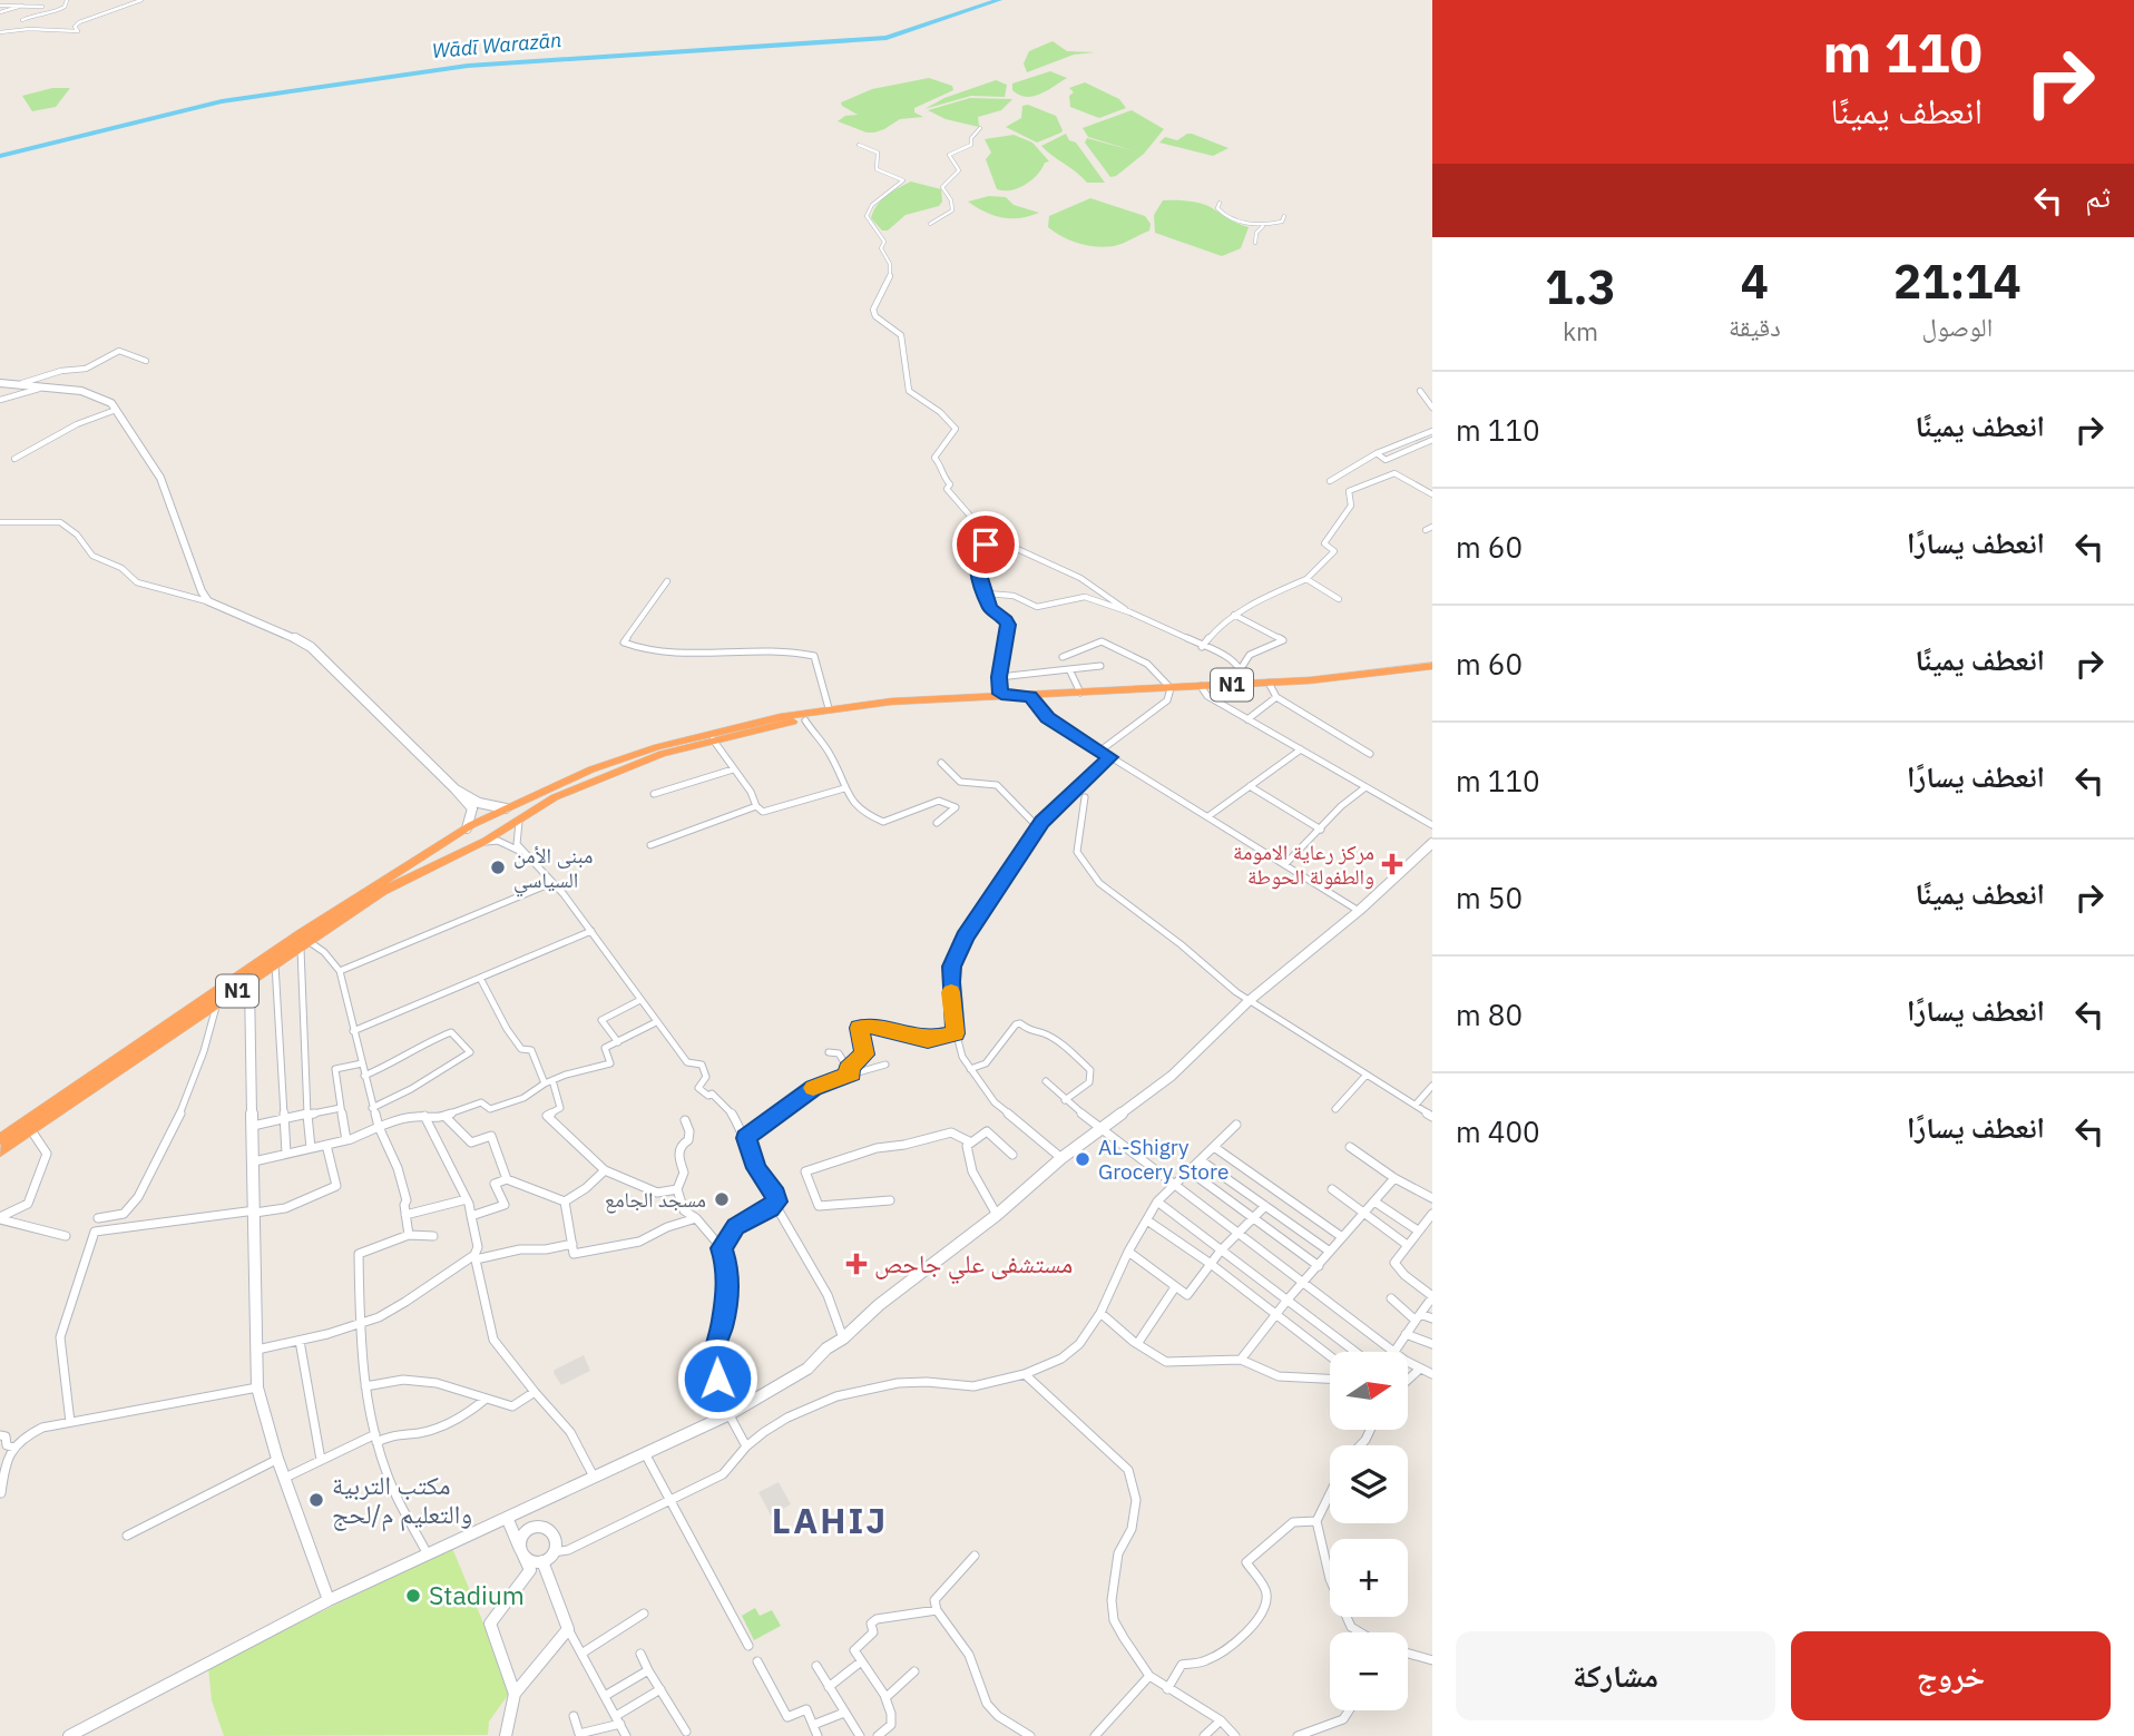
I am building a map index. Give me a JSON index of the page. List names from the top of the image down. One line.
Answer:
{"streets":{"highway":["N1"]},"districts":["LAHIJ"],"water":["Wādī Warazān"],"places":{"health":["مركز رعاية الامومة والطفولة الحوطة","مستشفى علي جاحص"],"other":["مبنى الأمن السياسي","AL-Shigry Grocery Store","مسجد الجامع","مكتب التربية والتعليم م/لحج","Stadium"]},"north":"right","page":{"turn":["110 m","انعطف يمينًا"],"then":"ثم","eta":["21:14","الوصول","4","دقيقة","1.3","km"],"list":[{"name":"انعطف يمينًا","value":"110 m"},{"name":"انعطف يسارًا","value":"60 m"},{"name":"انعطف يمينًا","value":"60 m"},{"name":"انعطف يسارًا","value":"110 m"},{"name":"انعطف يمينًا","value":"50 m"},{"name":"انعطف يسارًا","value":"80 m"},{"name":"انعطف يسارًا","value":"400 m"}],"map_buttons":["+","−"],"buttons":["خروج","مشاركة"]}}
